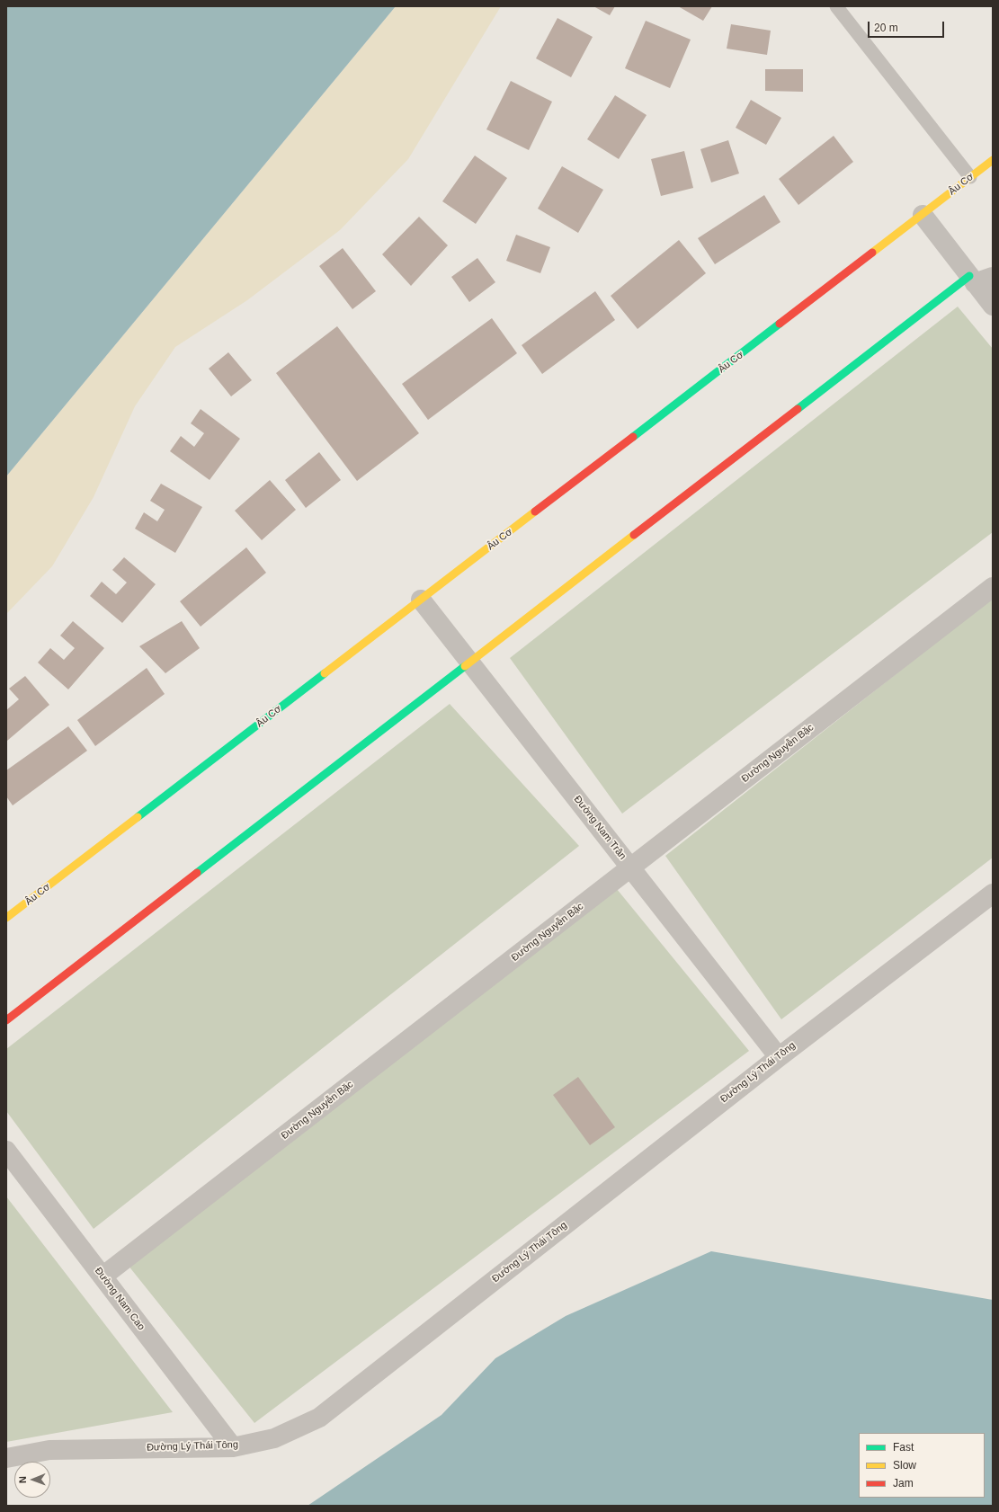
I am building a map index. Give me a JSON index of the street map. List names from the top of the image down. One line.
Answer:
{"streets":{"main road":["Âu Cơ"],"street":["Đường Nguyễn Bặc","Đường Nam Trân","Đường Lý Thái Tông","Đường Nam Cao"]},"crossings":[["Âu Cơ","Đường Nam Trân"],["Đường Nguyễn Bặc","Đường Nam Trân"],["Đường Nguyễn Bặc","Đường Nam Cao"],["Đường Nam Trân","Đường Lý Thái Tông"],["Đường Lý Thái Tông","Đường Nam Cao"]],"legend":["Fast","Slow","Jam"],"scale_bar":"20 m","north":"left"}
